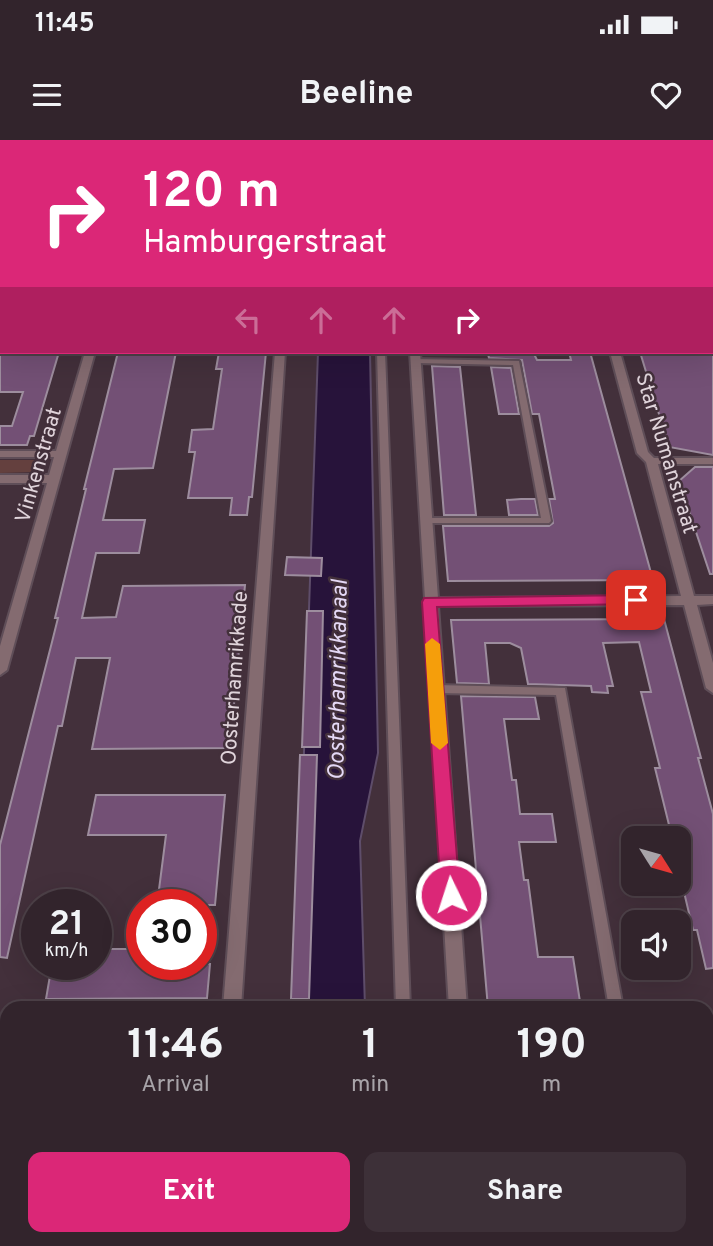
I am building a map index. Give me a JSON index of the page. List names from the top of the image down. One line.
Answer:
{"streets":{"street":["Star Numanstraat","Vinkenstraat","Oosterhamrikkade"]},"water":["Oosterhamrikkanaal"],"north":"bottom right","page":{"status":"11:45","header":"Beeline","turn":["120 m","Hamburgerstraat"],"speed":"21 km/h","limit":"30","eta":["11:46","Arrival","1","min","190","m"],"buttons":["Exit","Share"]}}
